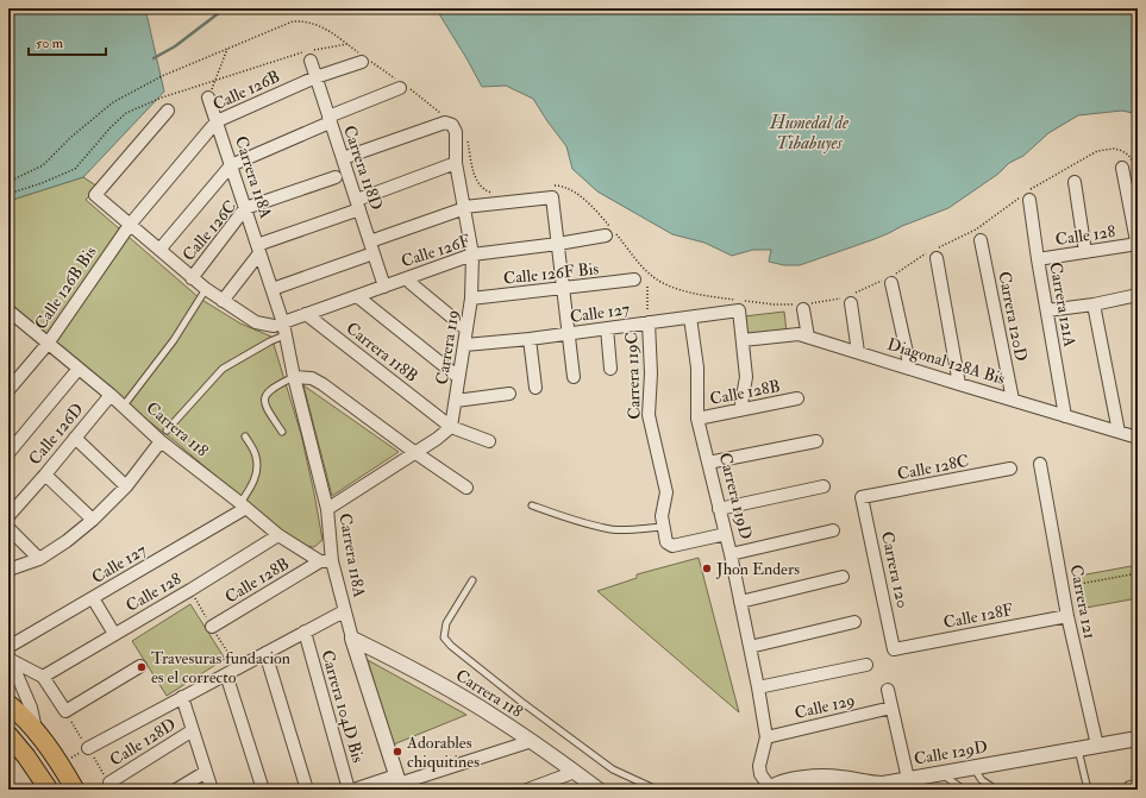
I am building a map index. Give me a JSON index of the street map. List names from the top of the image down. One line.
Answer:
{"streets":{"street":["Calle 126B","Carrera 118D","Carrera 118A","Calle 126C","Calle 128","Calle 126F","Calle 126F Bis","Calle 126B Bis","Carrera 121A","Calle 127","Carrera 120D","Carrera 119","Carrera 118B","Diagonal 128A Bis","Carrera 119C","Calle 128B","Carrera 118","Calle 126D","Calle 128C","Carrera 119D","Carrera 120","Carrera 121","Calle 128F","Carrera 104D Bis","Calle 129","Calle 128D","Calle 129D"]},"crossings":[["Calle 126B","Carrera 118D"],["Calle 126B","Carrera 118A"],["Calle 126B","Calle 126B Bis"],["Carrera 118D","Calle 126F"],["Carrera 118A","Calle 126C"],["Carrera 118A","Calle 126F"],["Carrera 118A","Carrera 118"],["Calle 128","Carrera 121A"],["Calle 128","Carrera 118"],["Calle 126F","Carrera 119"],["Calle 126F","Carrera 118B"],["Calle 126F Bis","Carrera 119"],["Calle 126B Bis","Carrera 118"],["Carrera 121A","Diagonal 128A Bis"],["Calle 127","Carrera 119"],["Calle 127","Diagonal 128A Bis"],["Calle 127","Carrera 119C"],["Calle 127","Carrera 118"],["Calle 127","Carrera 119D"],["Carrera 120D","Diagonal 128A Bis"],["Carrera 119","Carrera 118B"],["Carrera 119C","Carrera 119D"],["Calle 128B","Carrera 118"],["Calle 128B","Carrera 119D"],["Carrera 118","Calle 126D"],["Calle 128C","Carrera 120"],["Carrera 119D","Calle 129"],["Carrera 119D","Calle 129D"],["Carrera 120","Calle 128F"],["Carrera 121","Calle 128F"],["Carrera 121","Calle 129D"]],"water":["Humedal de Tibabuyes"],"places":["Jhon Enders","Travesuras fundacion es el correcto","Adorables chiquitines"],"scale_bar":"50 m"}
